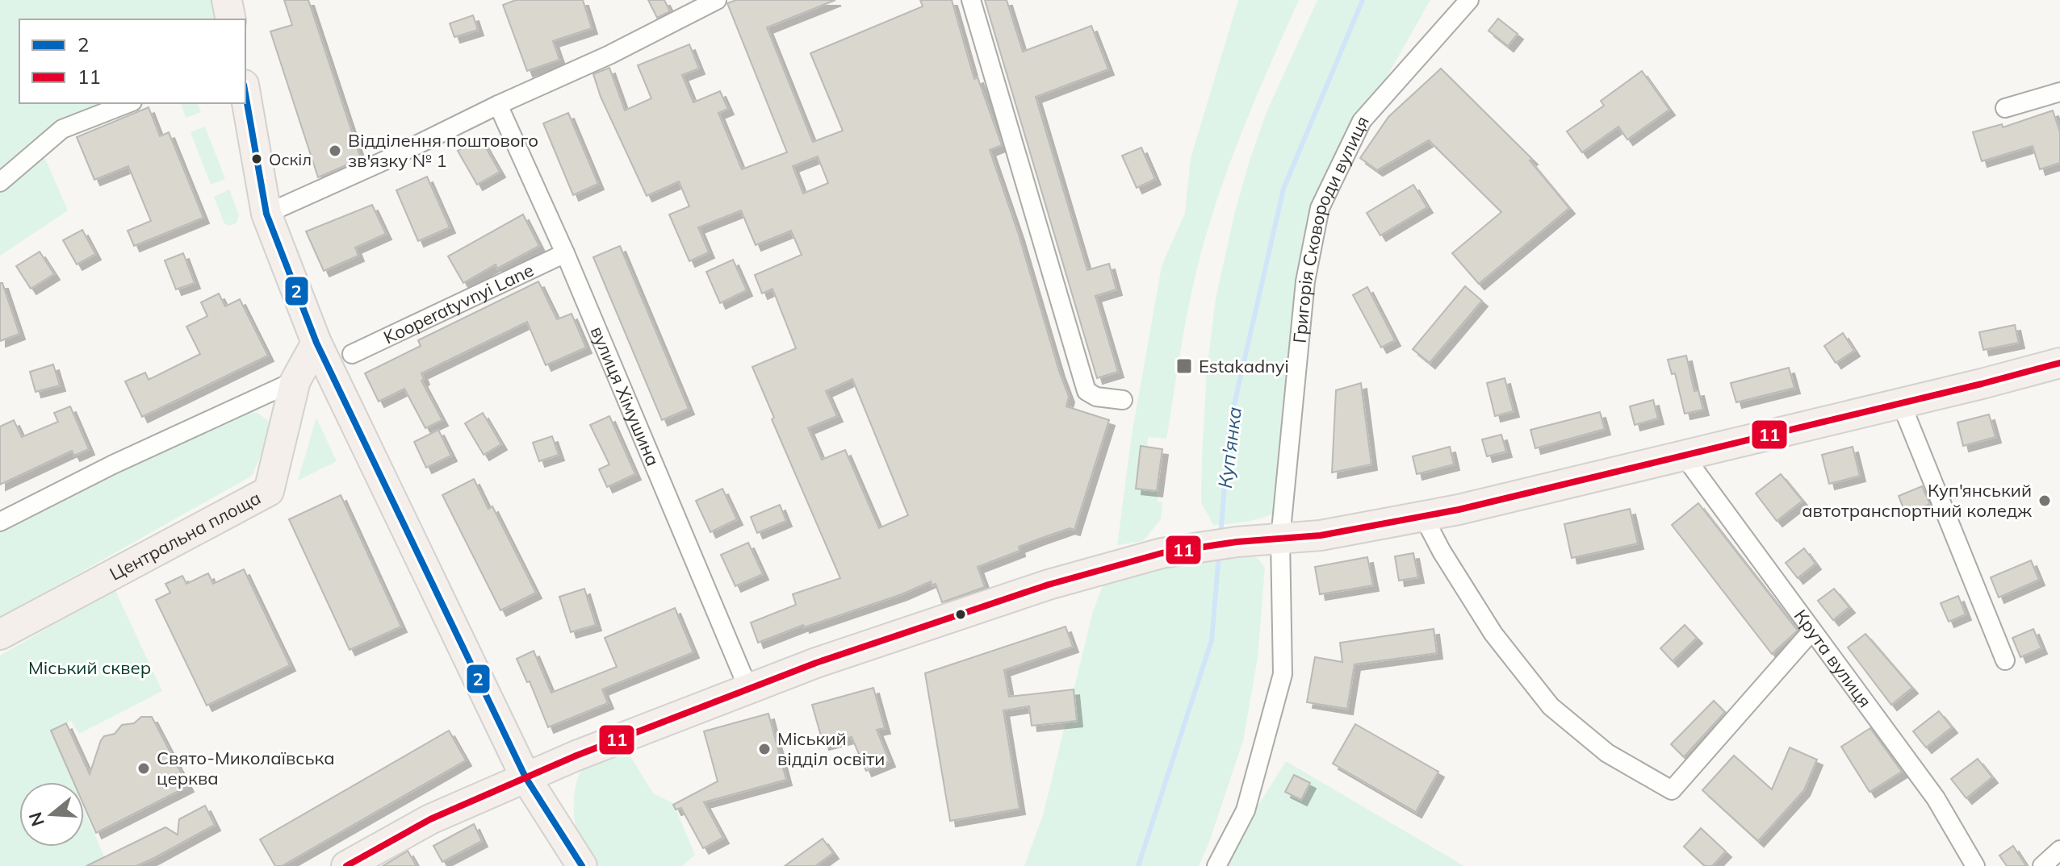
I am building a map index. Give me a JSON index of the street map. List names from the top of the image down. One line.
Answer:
{"streets":{"main road":["Центральна площа"],"street":["Григорія Сковороди вулиця","Kooperatyvnyi Lane","вулиця Хімушина","Крута вулиця"]},"crossings":[["Kooperatyvnyi Lane","вулиця Хімушина"]],"water":["Куп'янка"],"parks":["Міський сквер"],"places":{"other":["Відділення поштового зв'язку № 1","Оскіл","Куп'янський автотранспортний коледж","Міський відділ освіти","Свято-Миколаївська церква"],"transit":["Estakadnyi"]},"lines":["transit line 2","transit line 11"],"legend":["2","11"],"north":"left"}
